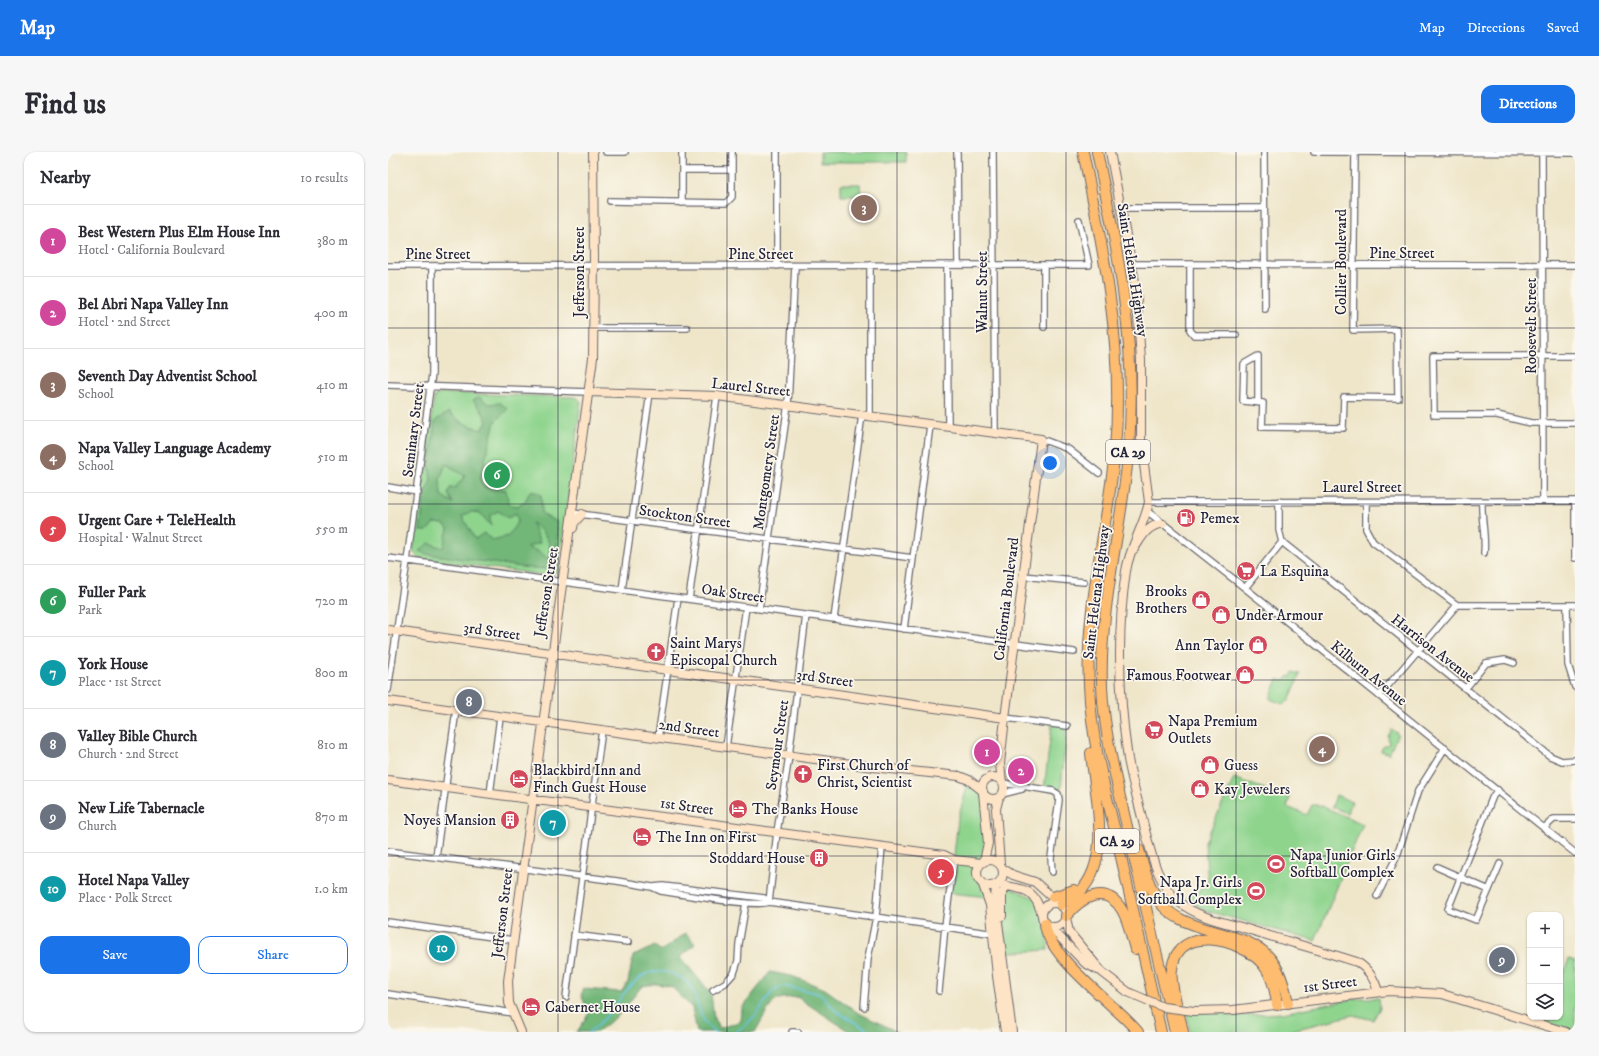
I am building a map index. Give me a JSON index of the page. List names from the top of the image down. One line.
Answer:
{"streets":{"highway":["Saint Helena Highway","CA 29"],"main road":["Jefferson Street","Laurel Street","California Boulevard","3rd Street","2nd Street","1st Street"],"street":["Pine Street","Collier Boulevard","Walnut Street","Roosevelt Street","Seminary Street","Montgomery Street","Stockton Street","Oak Street","Harrison Avenue","Kilburn Avenue","Seymour Street"]},"crossings":[["Pine Street","Collier Boulevard"],["Pine Street","Jefferson Street"],["Pine Street","Walnut Street"],["Pine Street","Roosevelt Street"],["Pine Street","Seminary Street"],["Pine Street","Montgomery Street"],["Jefferson Street","Laurel Street"],["Jefferson Street","Stockton Street"],["Jefferson Street","Oak Street"],["Jefferson Street","3rd Street"],["Jefferson Street","2nd Street"],["Jefferson Street","1st Street"],["Walnut Street","Laurel Street"],["Roosevelt Street","Laurel Street"],["Laurel Street","Seminary Street"],["Laurel Street","Montgomery Street"],["Laurel Street","California Boulevard"],["Seminary Street","Oak Street"],["Seminary Street","3rd Street"],["Montgomery Street","Stockton Street"],["Montgomery Street","Oak Street"],["Oak Street","California Boulevard"],["Oak Street","Seymour Street"],["California Boulevard","3rd Street"],["California Boulevard","2nd Street"],["3rd Street","Seymour Street"],["2nd Street","Seymour Street"],["Seymour Street","1st Street"]],"places":{"fuel station":["Pemex"],"supermarket":["La Esquina","Napa Premium Outlets"],"shop":["Brooks Brothers","Under Armour","Ann Taylor","Famous Footwear","Guess","Kay Jewelers"],"church":["Saint Marys Episcopal Church","First Church of Christ, Scientist"],"hotel":["Blackbird Inn and Finch Guest House","The Banks House","The Inn on First","Cabernet House"],"building":["Noyes Mansion","Stoddard House"],"sports":["Napa Junior Girls Softball Complex","Napa Jr. Girls Softball Complex"]},"page":{"header":"Map","nav":["Map","Directions","Saved"],"buttons":["Directions",["Save","Share"]],"title":"Find us","heading":["Nearby","10 results"],"pins":["3","6","8","4","1","2","7","5","10","9"],"list":[{"mark":"1","name":"Best Western Plus Elm House Inn","note":"Hotel · California Boulevard","value":"380 m"},{"mark":"2","name":"Bel Abri Napa Valley Inn","note":"Hotel · 2nd Street","value":"400 m"},{"mark":"3","name":"Seventh Day Adventist School","note":"School","value":"410 m"},{"mark":"4","name":"Napa Valley Language Academy","note":"School","value":"510 m"},{"mark":"5","name":"Urgent Care + TeleHealth","note":"Hospital · Walnut Street","value":"550 m"},{"mark":"6","name":"Fuller Park","note":"Park","value":"720 m"},{"mark":"7","name":"York House","note":"Place · 1st Street","value":"800 m"},{"mark":"8","name":"Valley Bible Church","note":"Church · 2nd Street","value":"810 m"},{"mark":"9","name":"New Life Tabernacle","note":"Church","value":"870 m"},{"mark":"10","name":"Hotel Napa Valley","note":"Place · Polk Street","value":"1.0 km"}],"map_buttons":["+","−"]}}
